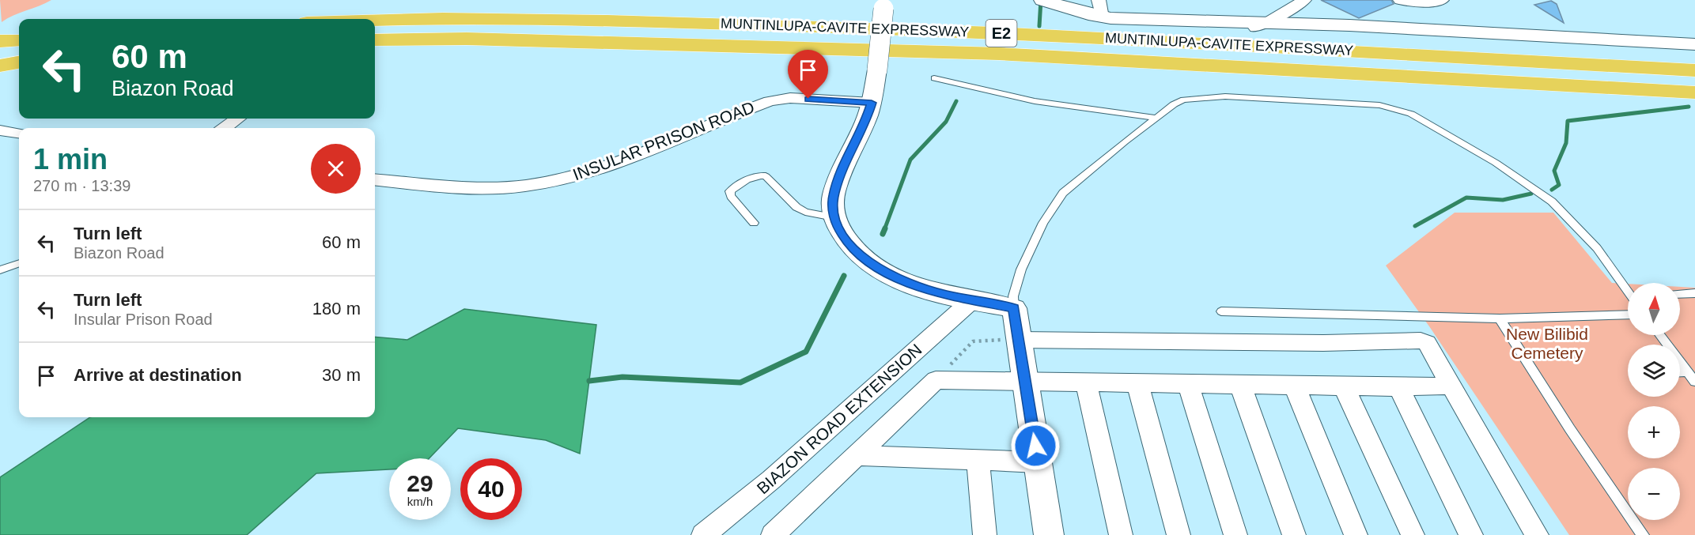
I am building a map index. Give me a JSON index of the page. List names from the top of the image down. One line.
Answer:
{"streets":{"highway":["MUNTINLUPA-CAVITE EXPRESSWAY","E2"],"street":["INSULAR PRISON ROAD","BIAZON ROAD EXTENSION"]},"parks":["New Bilibid Cemetery"],"north":"top","page":{"turn":["60 m","Biazon Road"],"heading":["1 min","270 m · 13:39"],"list":[{"name":"Turn left","note":"Biazon Road","value":"60 m"},{"name":"Turn left","note":"Insular Prison Road","value":"180 m"},{"name":"Arrive at destination","value":"30 m"}],"map_buttons":["+","−"],"speed":"29 km/h","limit":"40"}}
